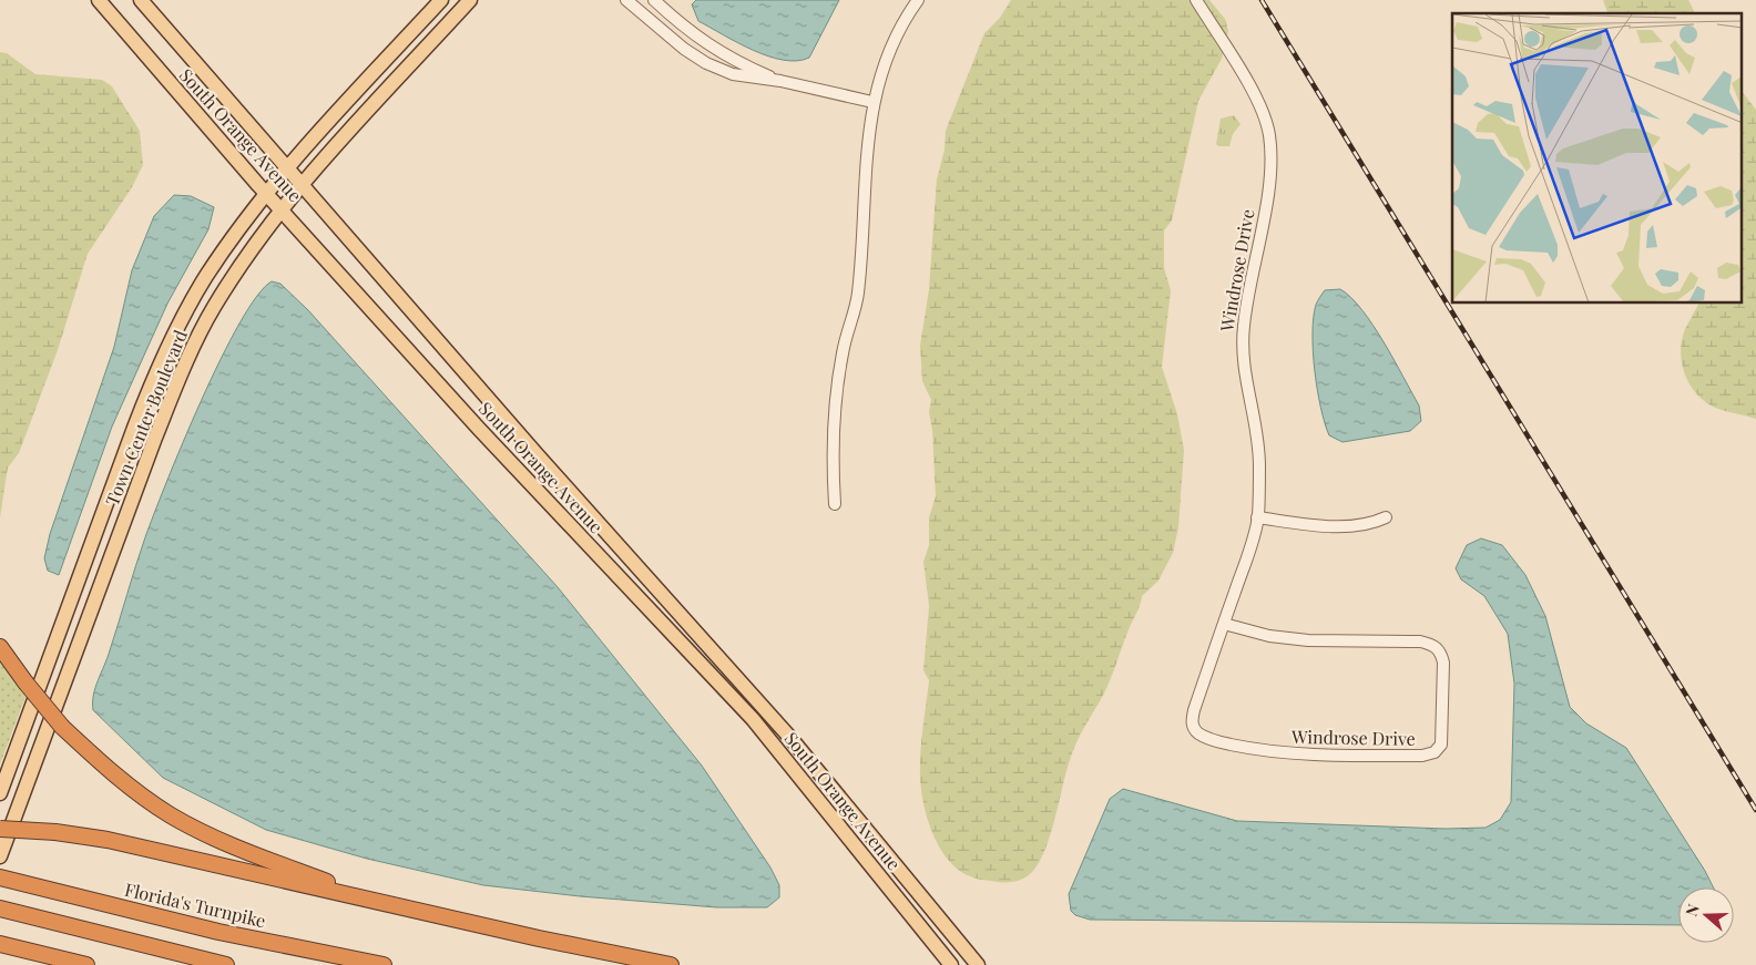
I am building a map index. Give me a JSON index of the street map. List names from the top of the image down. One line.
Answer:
{"streets":{"highway":["Florida's Turnpike"],"main road":["South Orange Avenue","Town Center Boulevard"],"street":["Windrose Drive"]},"crossings":[["South Orange Avenue","Town Center Boulevard"]],"north":"left"}
